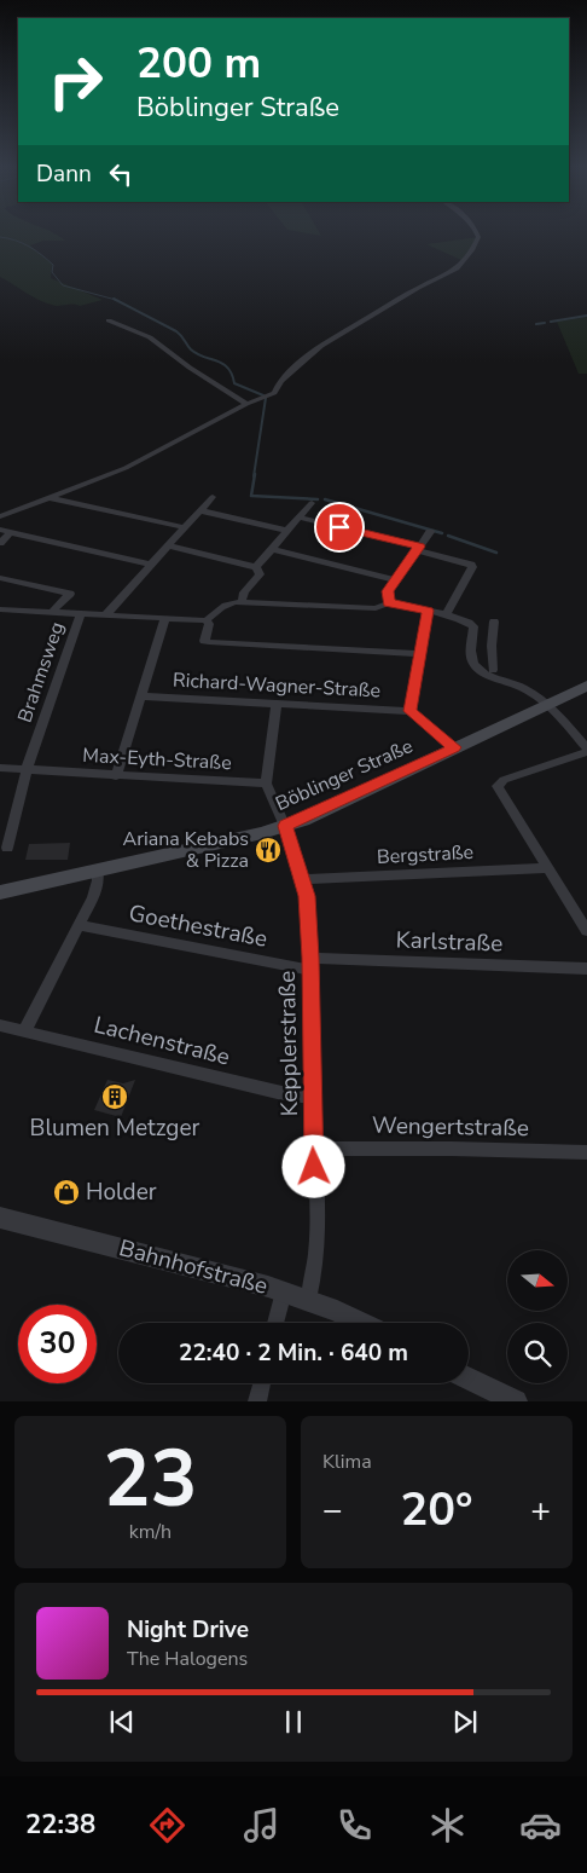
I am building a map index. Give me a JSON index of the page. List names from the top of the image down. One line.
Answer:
{"streets":{"main road":["Böblinger Straße"],"street":["Brahmsweg","Richard-Wagner-Straße","Max-Eyth-Straße","Bergstraße","Goethestraße","Karlstraße","Lachenstraße","Kepplerstraße","Wengertstraße","Bahnhofstraße"]},"crossings":[["Brahmsweg","Max-Eyth-Straße"],["Böblinger Straße","Kepplerstraße"],["Bergstraße","Kepplerstraße"],["Goethestraße","Karlstraße"],["Goethestraße","Kepplerstraße"],["Karlstraße","Kepplerstraße"],["Lachenstraße","Kepplerstraße"],["Kepplerstraße","Wengertstraße"],["Kepplerstraße","Bahnhofstraße"]],"places":{"restaurant":["Ariana Kebabs & Pizza"],"building":["Blumen Metzger"],"shop":["Holder"]},"north":"right","page":{"turn":["200 m","Böblinger Straße"],"then":"Dann","limit":"30","trip":"22:40 · 2 Min. · 640 m","tile":[["23","km/h"],"Klima"],"heat":["−","20°","+"],"song":["Night Drive","The Halogens"],"tabs":"22:38"}}
